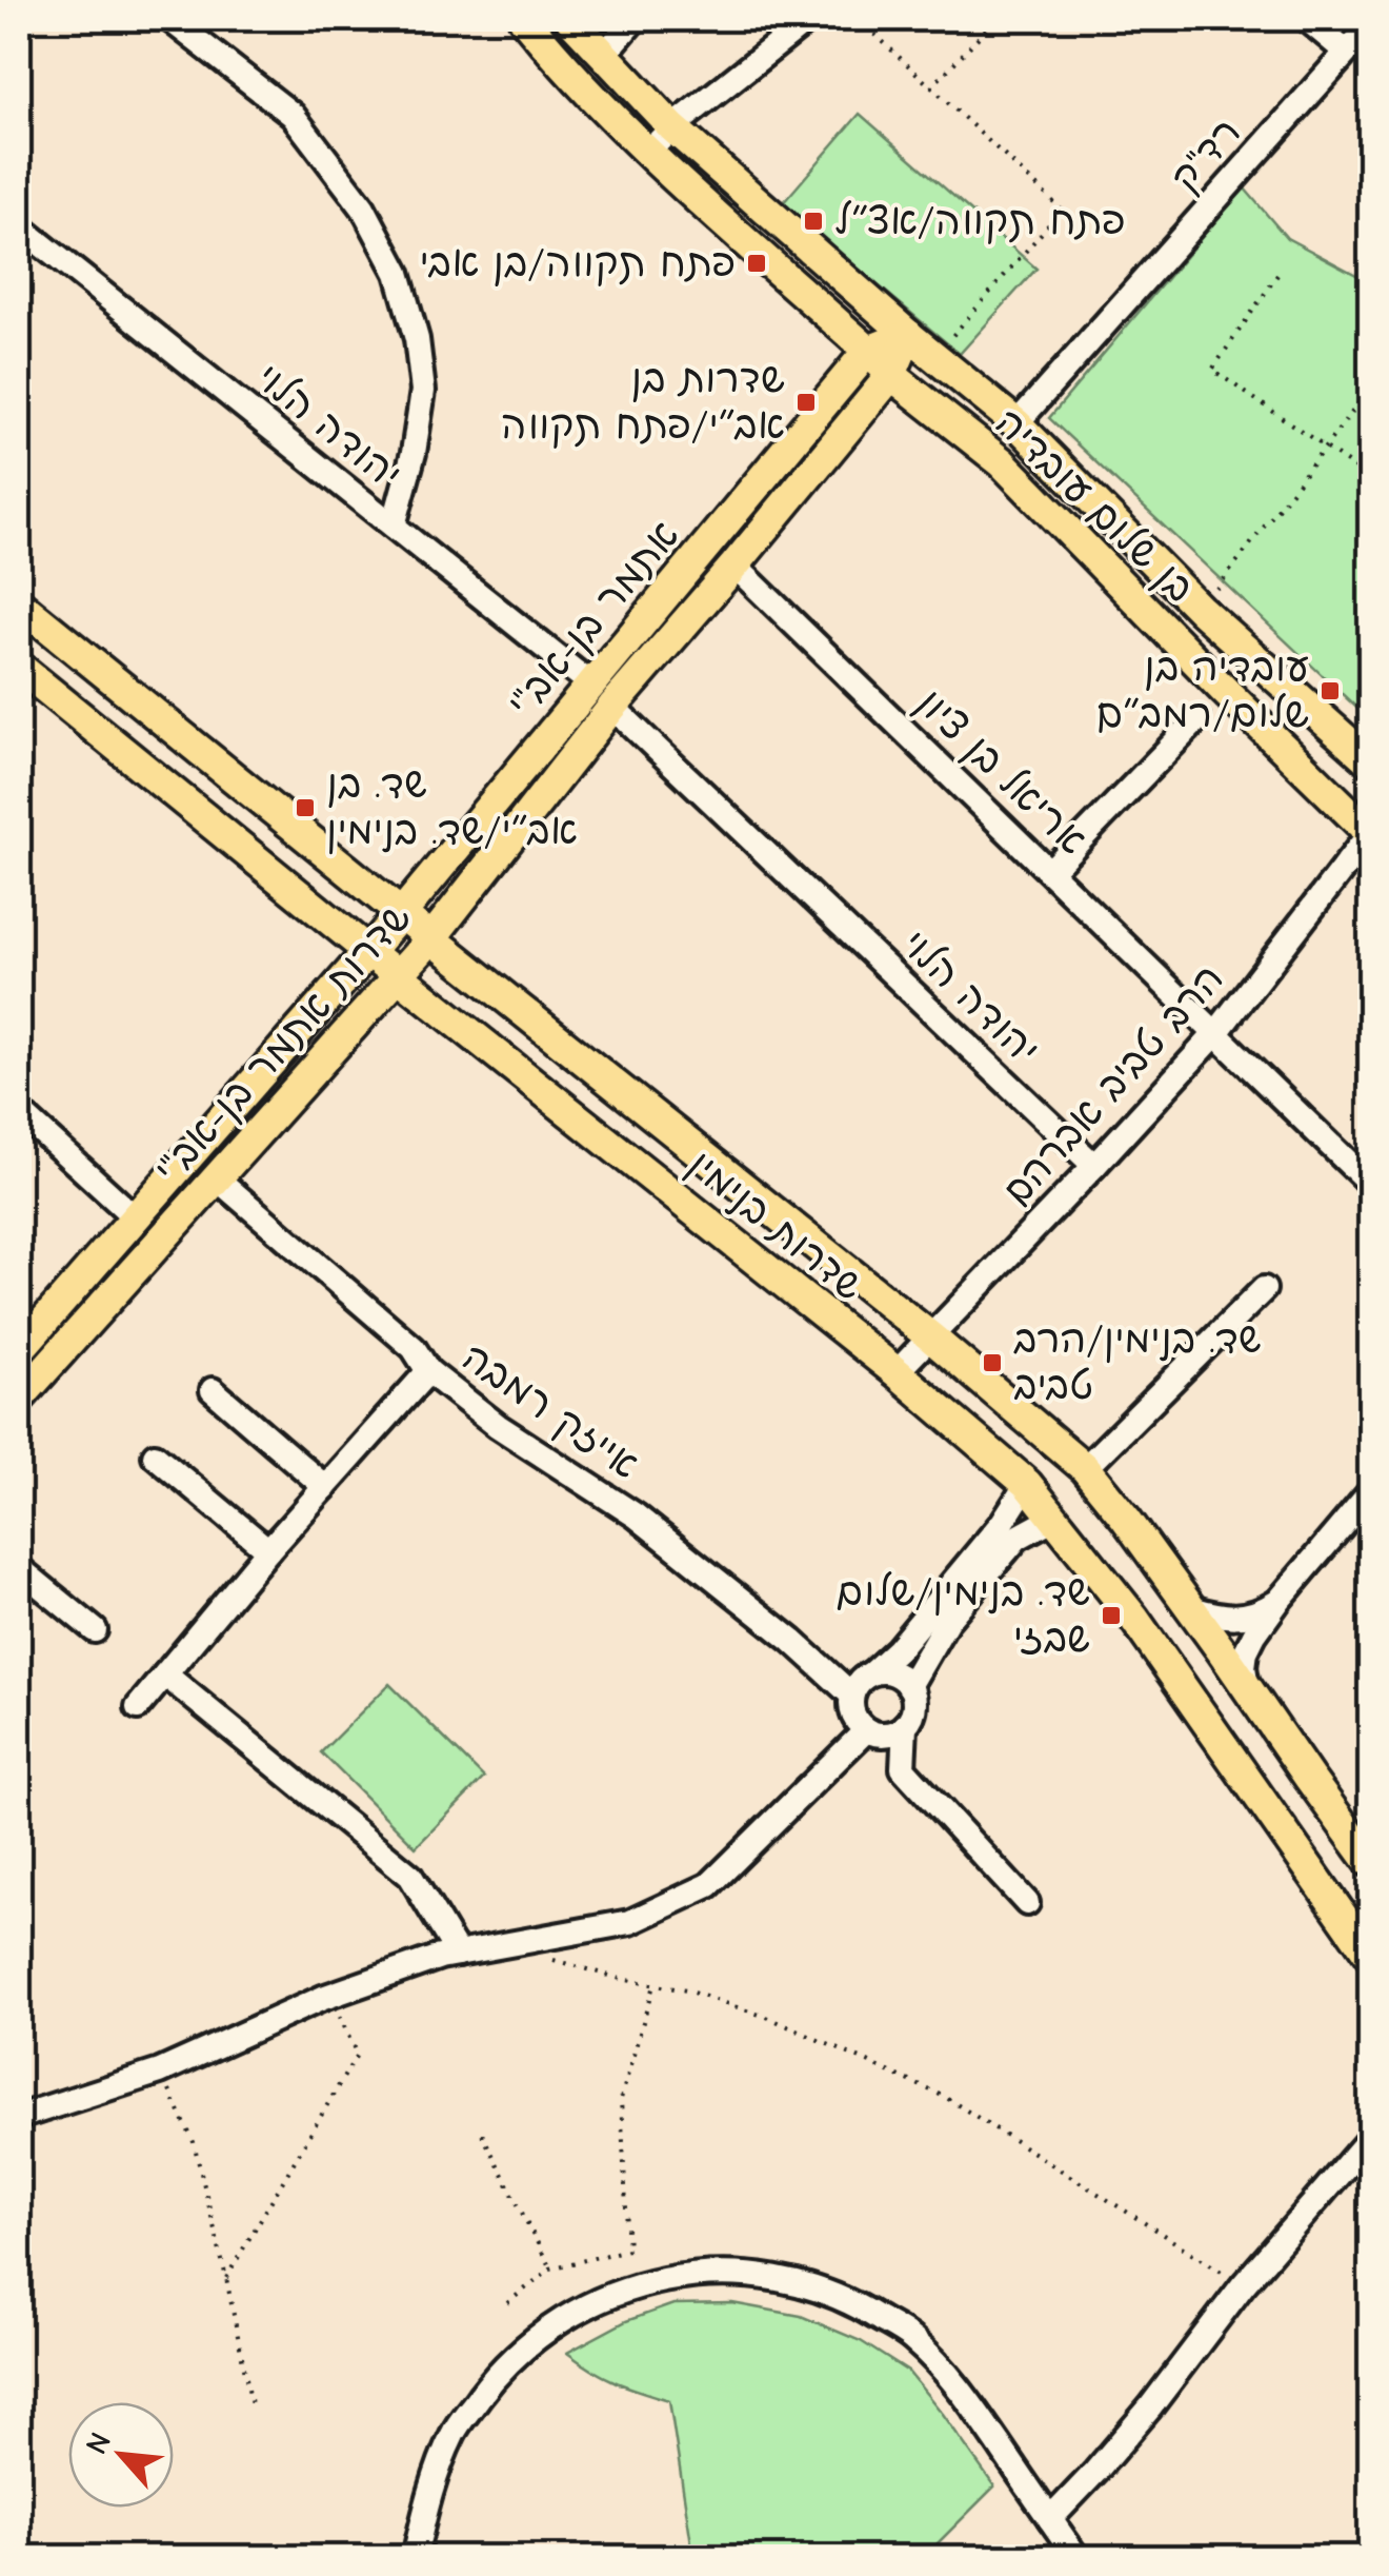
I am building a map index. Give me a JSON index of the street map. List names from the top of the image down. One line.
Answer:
{"streets":{"main road":["בן שלום עובדיה","אתמר בן-אב\"י","שדרות אתמר בן-אב\"י","שדרות בנימין"],"street":["רד\"ק","יהודה הלוי","אריאל בן ציון","הרב טביב אברהם","אייזק רמבה"]},"crossings":[["רד\"ק","בן שלום עובדיה"],["יהודה הלוי","אתמר בן-אב\"י"],["יהודה הלוי","שדרות אתמר בן-אב\"י"],["יהודה הלוי","הרב טביב אברהם"],["בן שלום עובדיה","אתמר בן-אב\"י"],["בן שלום עובדיה","שדרות אתמר בן-אב\"י"],["בן שלום עובדיה","הרב טביב אברהם"],["אתמר בן-אב\"י","שדרות אתמר בן-אב\"י"],["אתמר בן-אב\"י","שדרות בנימין"],["אריאל בן ציון","שדרות אתמר בן-אב\"י"],["אריאל בן ציון","הרב טביב אברהם"],["שדרות אתמר בן-אב\"י","שדרות בנימין"],["שדרות אתמר בן-אב\"י","אייזק רמבה"],["הרב טביב אברהם","שדרות בנימין"]],"places":{"transit":["פתח תקווה/אצ״ל","פתח תקווה/בן אבי","שדרות בן אב״י/פתח תקווה","עובדיה בן שלום/רמב״ם","שד. בן אב״י/שד. בנימין","שד. בנימין/הרב טביב","שד. בנימין/שלום שבזי"]},"north":"top left"}
